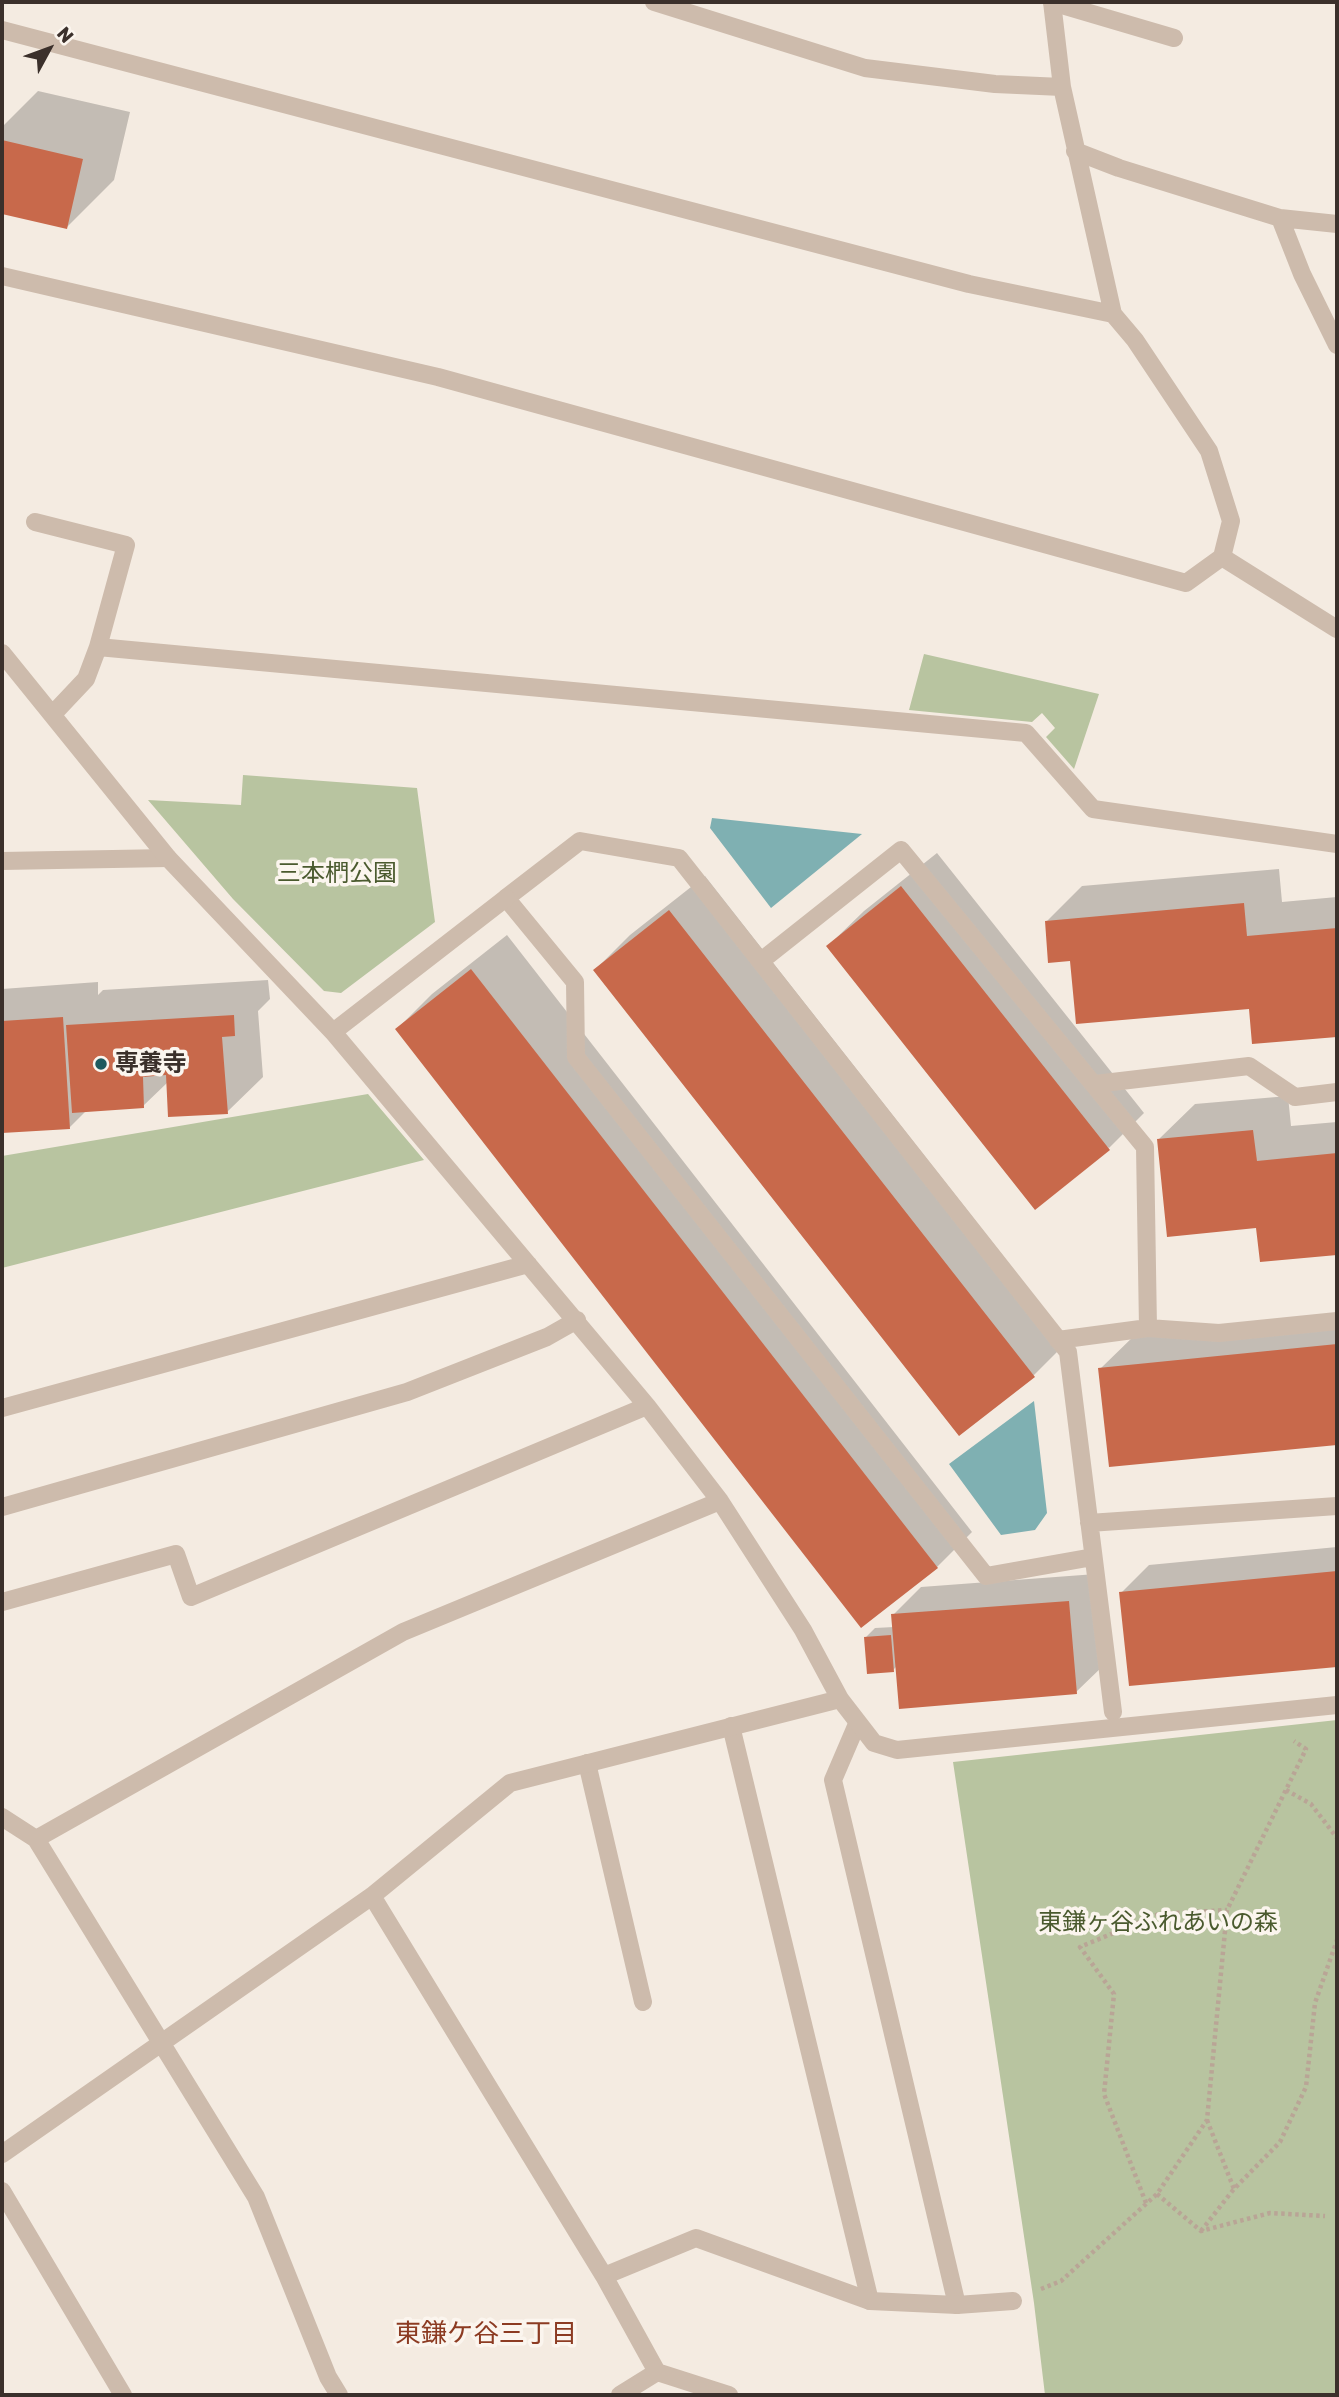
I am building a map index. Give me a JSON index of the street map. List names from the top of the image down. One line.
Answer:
{"districts":["東鎌ケ谷三丁目"],"parks":["三本椚公園","東鎌ヶ谷ふれあいの森"],"places":["専養寺"],"north":"top right"}
